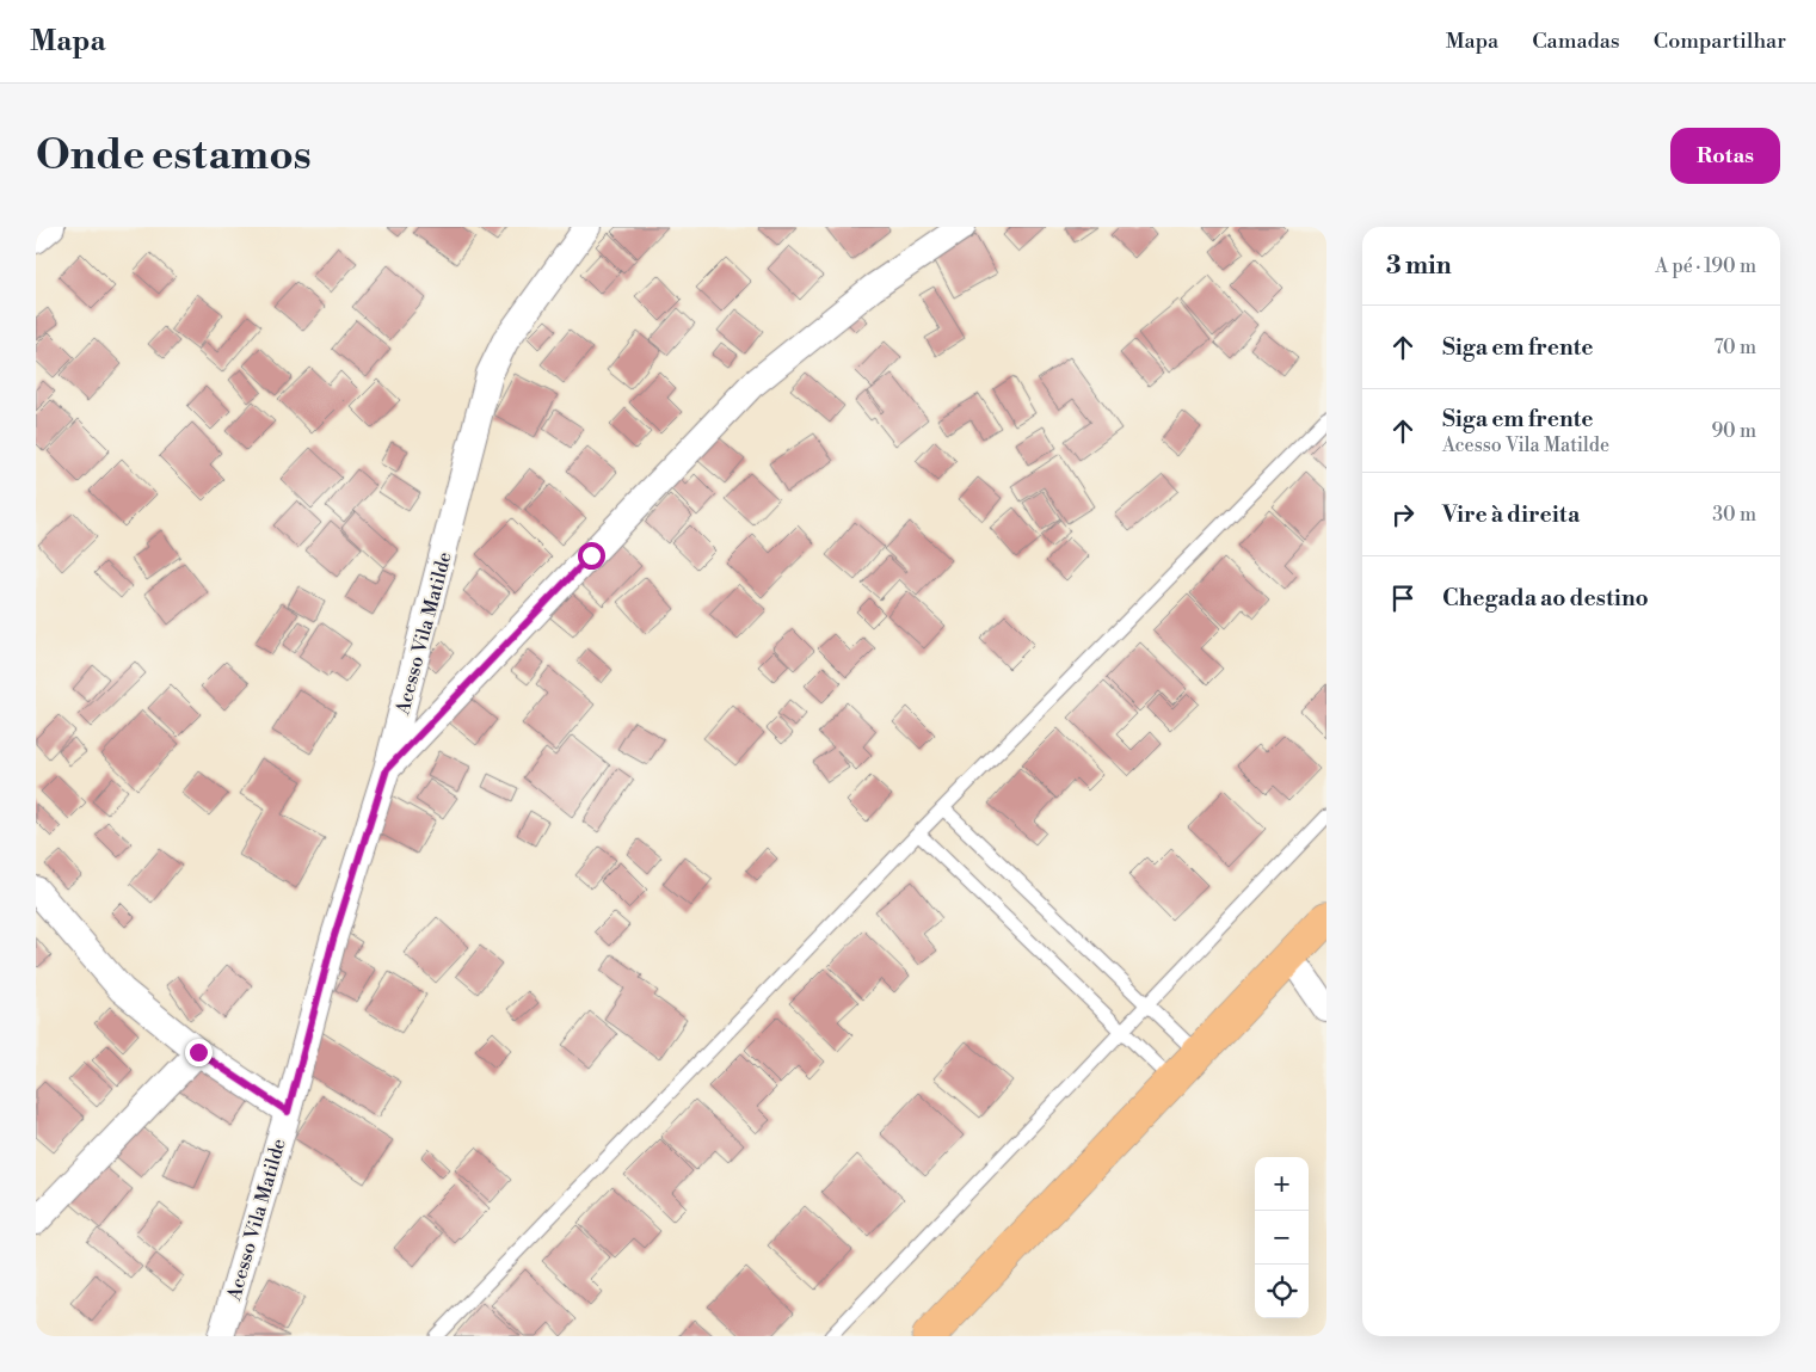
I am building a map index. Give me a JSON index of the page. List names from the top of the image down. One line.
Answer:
{"streets":{"street":["Acesso Vila Matilde"]},"page":{"header":"Mapa","nav":["Mapa","Camadas","Compartilhar"],"buttons":"Rotas","title":"Onde estamos","heading":["3 min","A pé · 190 m"],"list":[["Siga em frente","70 m"],["Siga em frente","Acesso Vila Matilde","90 m"],["Vire à direita","30 m"],"Chegada ao destino"],"map_buttons":["+","−"]}}
